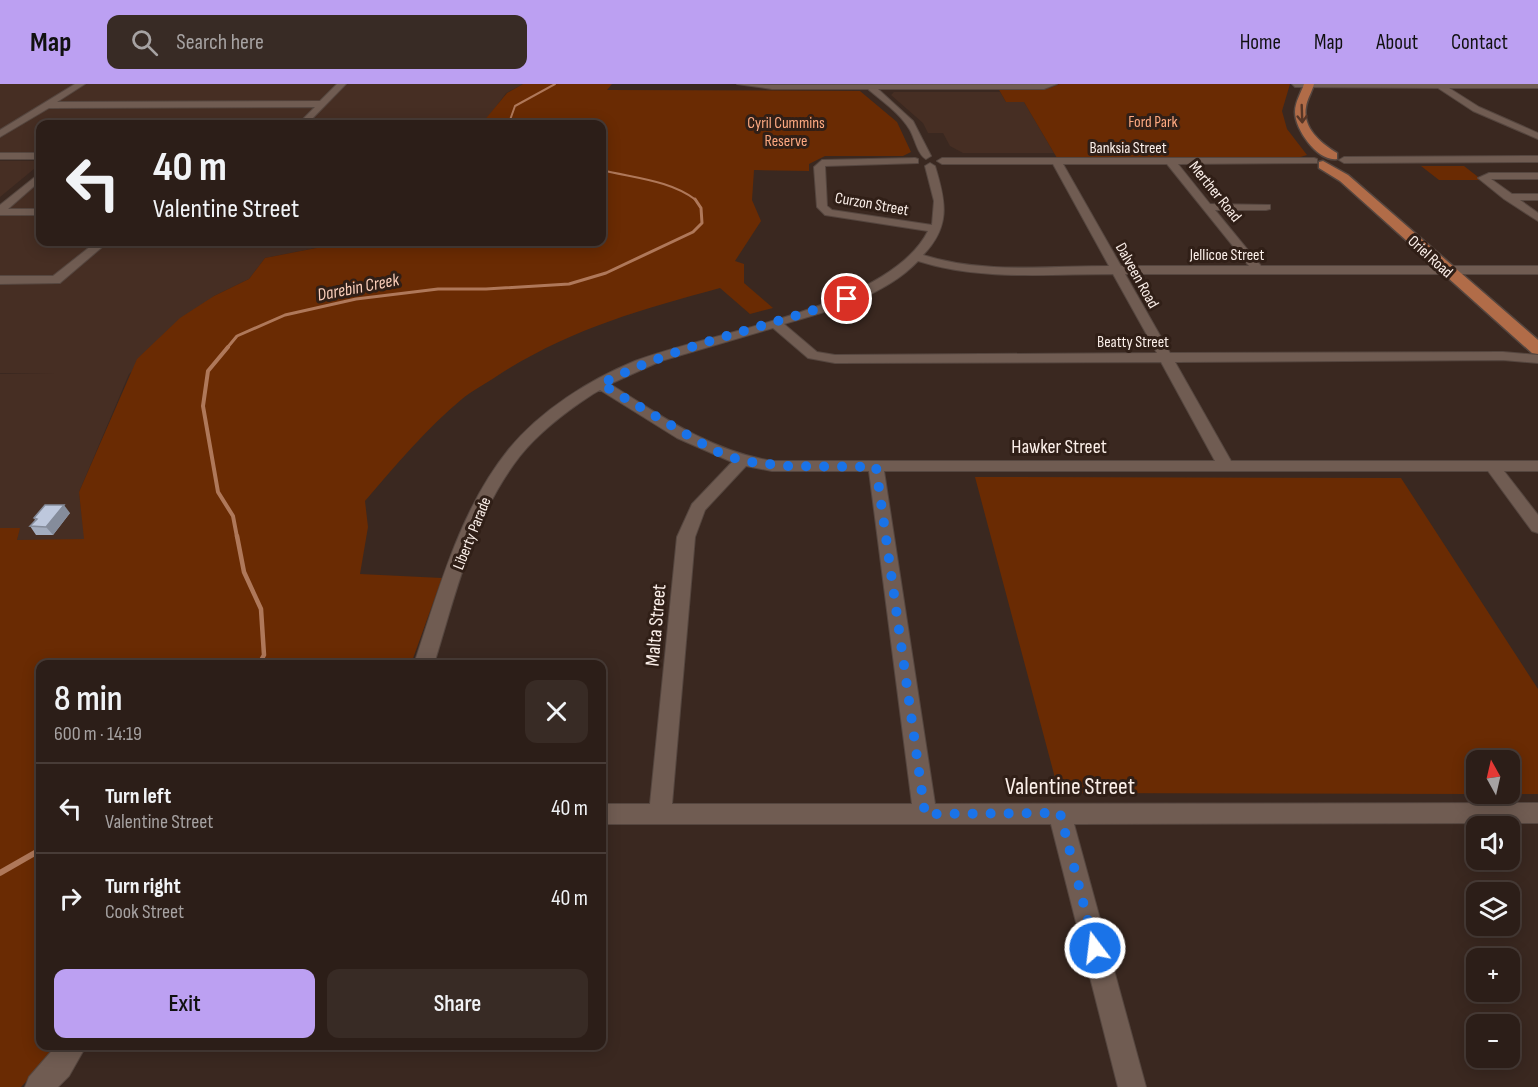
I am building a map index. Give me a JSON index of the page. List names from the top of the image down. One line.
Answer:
{"streets":{"main road":["Oriel Road"],"street":["Banksia Street","Merther Road","Curzon Street","Jellicoe Street","Dalveen Road","Beatty Street","Hawker Street","Liberty Parade","Malta Street","Valentine Street"]},"crossings":[["Banksia Street","Merther Road"],["Banksia Street","Curzon Street"],["Banksia Street","Oriel Road"],["Banksia Street","Dalveen Road"],["Banksia Street","Liberty Parade"],["Merther Road","Jellicoe Street"],["Curzon Street","Liberty Parade"],["Jellicoe Street","Oriel Road"],["Jellicoe Street","Dalveen Road"],["Jellicoe Street","Liberty Parade"],["Oriel Road","Beatty Street"],["Dalveen Road","Beatty Street"],["Dalveen Road","Hawker Street"],["Beatty Street","Liberty Parade"],["Hawker Street","Liberty Parade"],["Hawker Street","Malta Street"],["Malta Street","Valentine Street"]],"water":["Darebin Creek"],"parks":["Ford Park","Cyril Cummins Reserve"],"north":"top","page":{"header":"Map","search":"Search here","nav":["Home","Map","About","Contact"],"turn":["40 m","Valentine Street"],"heading":["8 min","600 m · 14:19"],"map_buttons":["+","−"],"list":[{"name":"Turn left","note":"Valentine Street","value":"40 m"},{"name":"Turn right","note":"Cook Street","value":"40 m"}],"buttons":["Exit","Share"]}}
